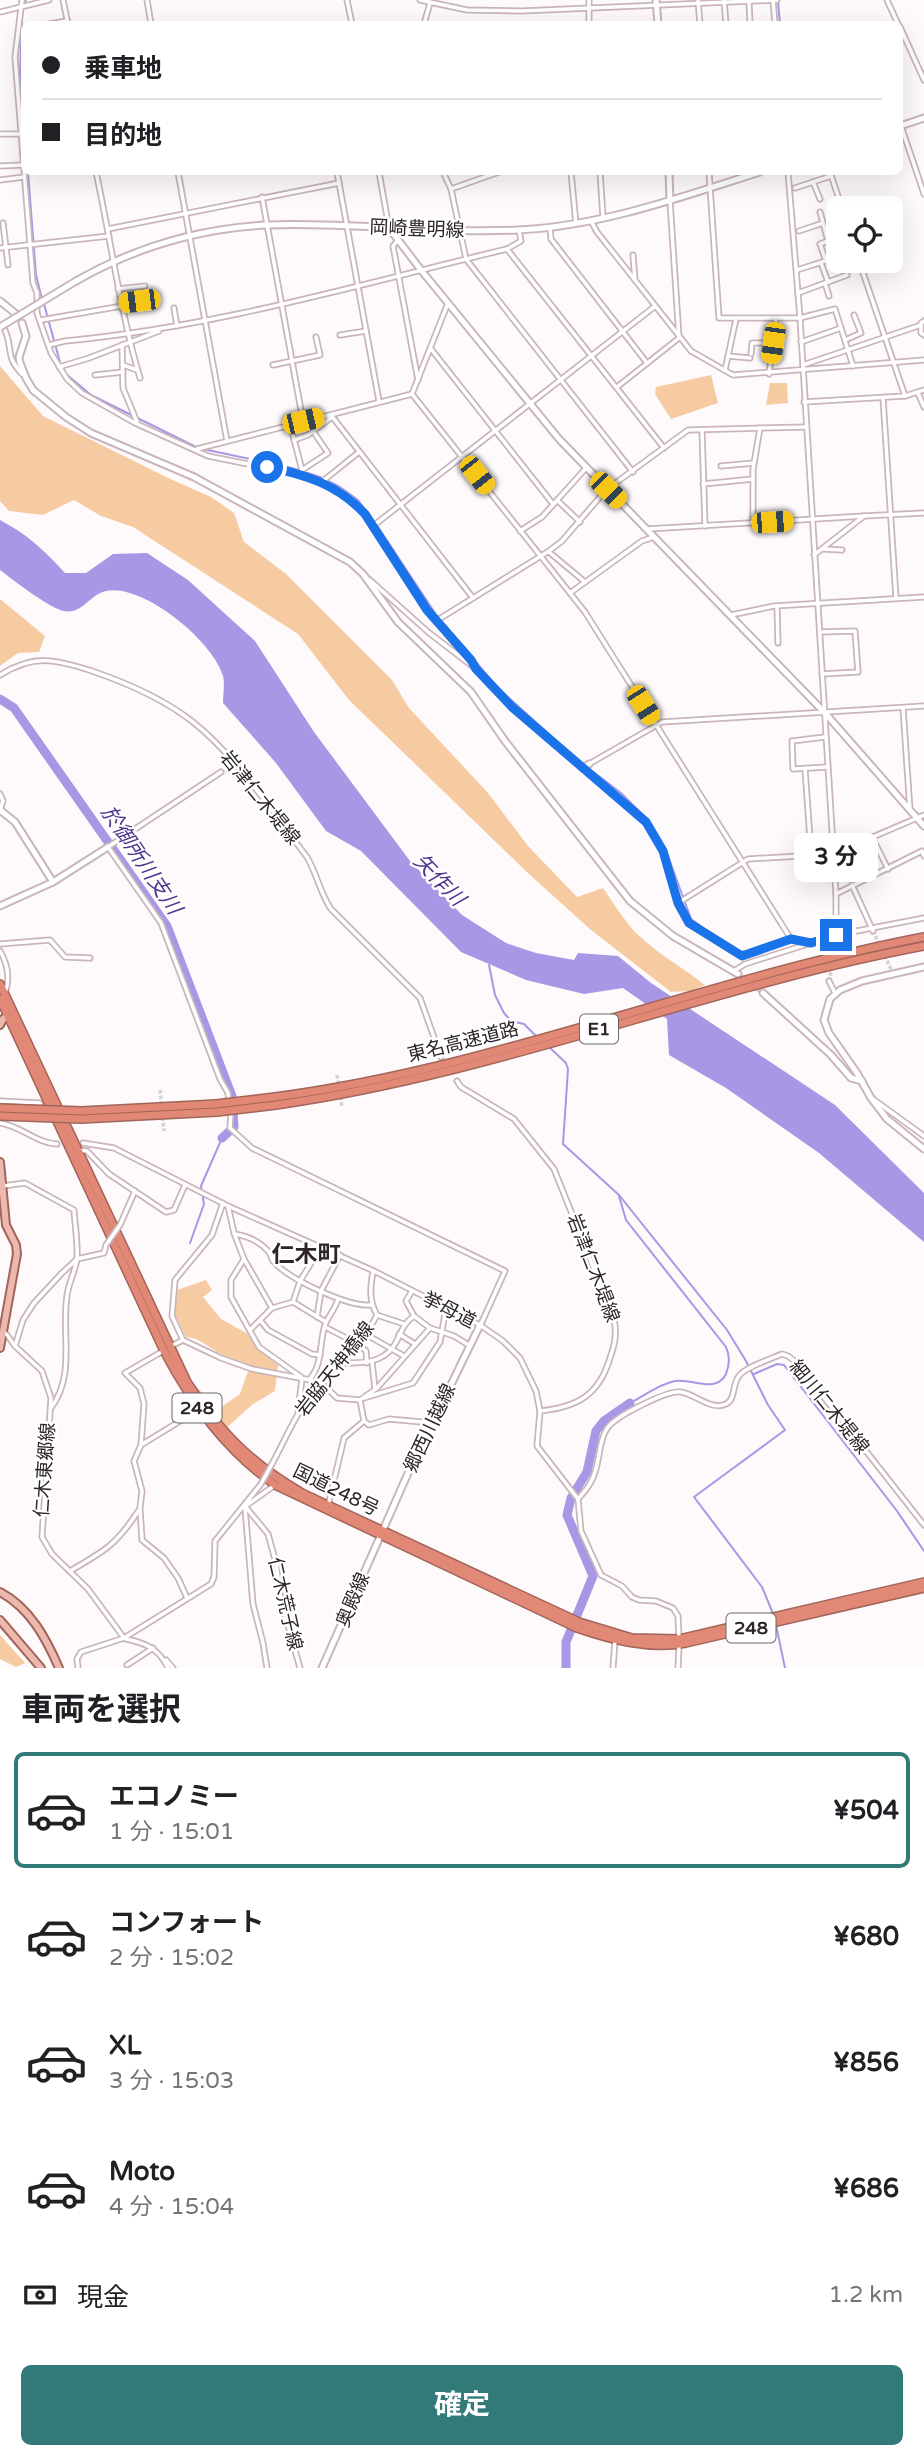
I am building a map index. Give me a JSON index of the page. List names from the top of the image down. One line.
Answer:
{"streets":{"highway":["E1","東名高速道路","248","国道248号"],"street":["岡崎豊明線","岩津仁木堤線","挙母道","岩脇天神橋線","細川仁木堤線","郷西川越線","仁木東郷線","奥殿線","仁木荒子線"]},"crossings":[["岩津仁木堤線","挙母道"],["挙母道","岩脇天神橋線"],["挙母道","細川仁木堤線"],["挙母道","郷西川越線"],["岩脇天神橋線","仁木荒子線"],["郷西川越線","国道248号"],["郷西川越線","奥殿線"],["国道248号","奥殿線"]],"districts":["仁木町"],"water":["於御所川支川","矢作川"],"page":{"banner":["乗車地","目的地"],"bubble":"3 分","heading":"車両を選択","list":[{"name":"エコノミー","note":"1 分 · 15:01","value":"¥504"},{"name":"コンフォート","note":"2 分 · 15:02","value":"¥680"},{"name":"XL","note":"3 分 · 15:03","value":"¥856"},{"name":"Moto","note":"4 分 · 15:04","value":"¥686"}],"pay":["現金","1.2 km"],"buttons":"確定"}}
